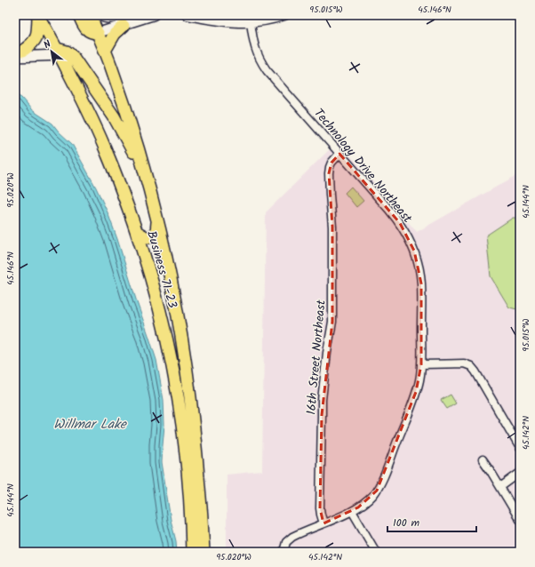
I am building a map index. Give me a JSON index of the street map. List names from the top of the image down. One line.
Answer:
{"streets":{"highway":["Business 71-23"],"street":["Technology Drive Northeast","16th Street Northeast"]},"crossings":[["Technology Drive Northeast","16th Street Northeast"]],"water":["Willmar Lake"],"scale_bar":"100 m","north":"top left","coordinates":["95.015°W","45.146°N","95.020°W","45.144°N","45.142°N"]}
